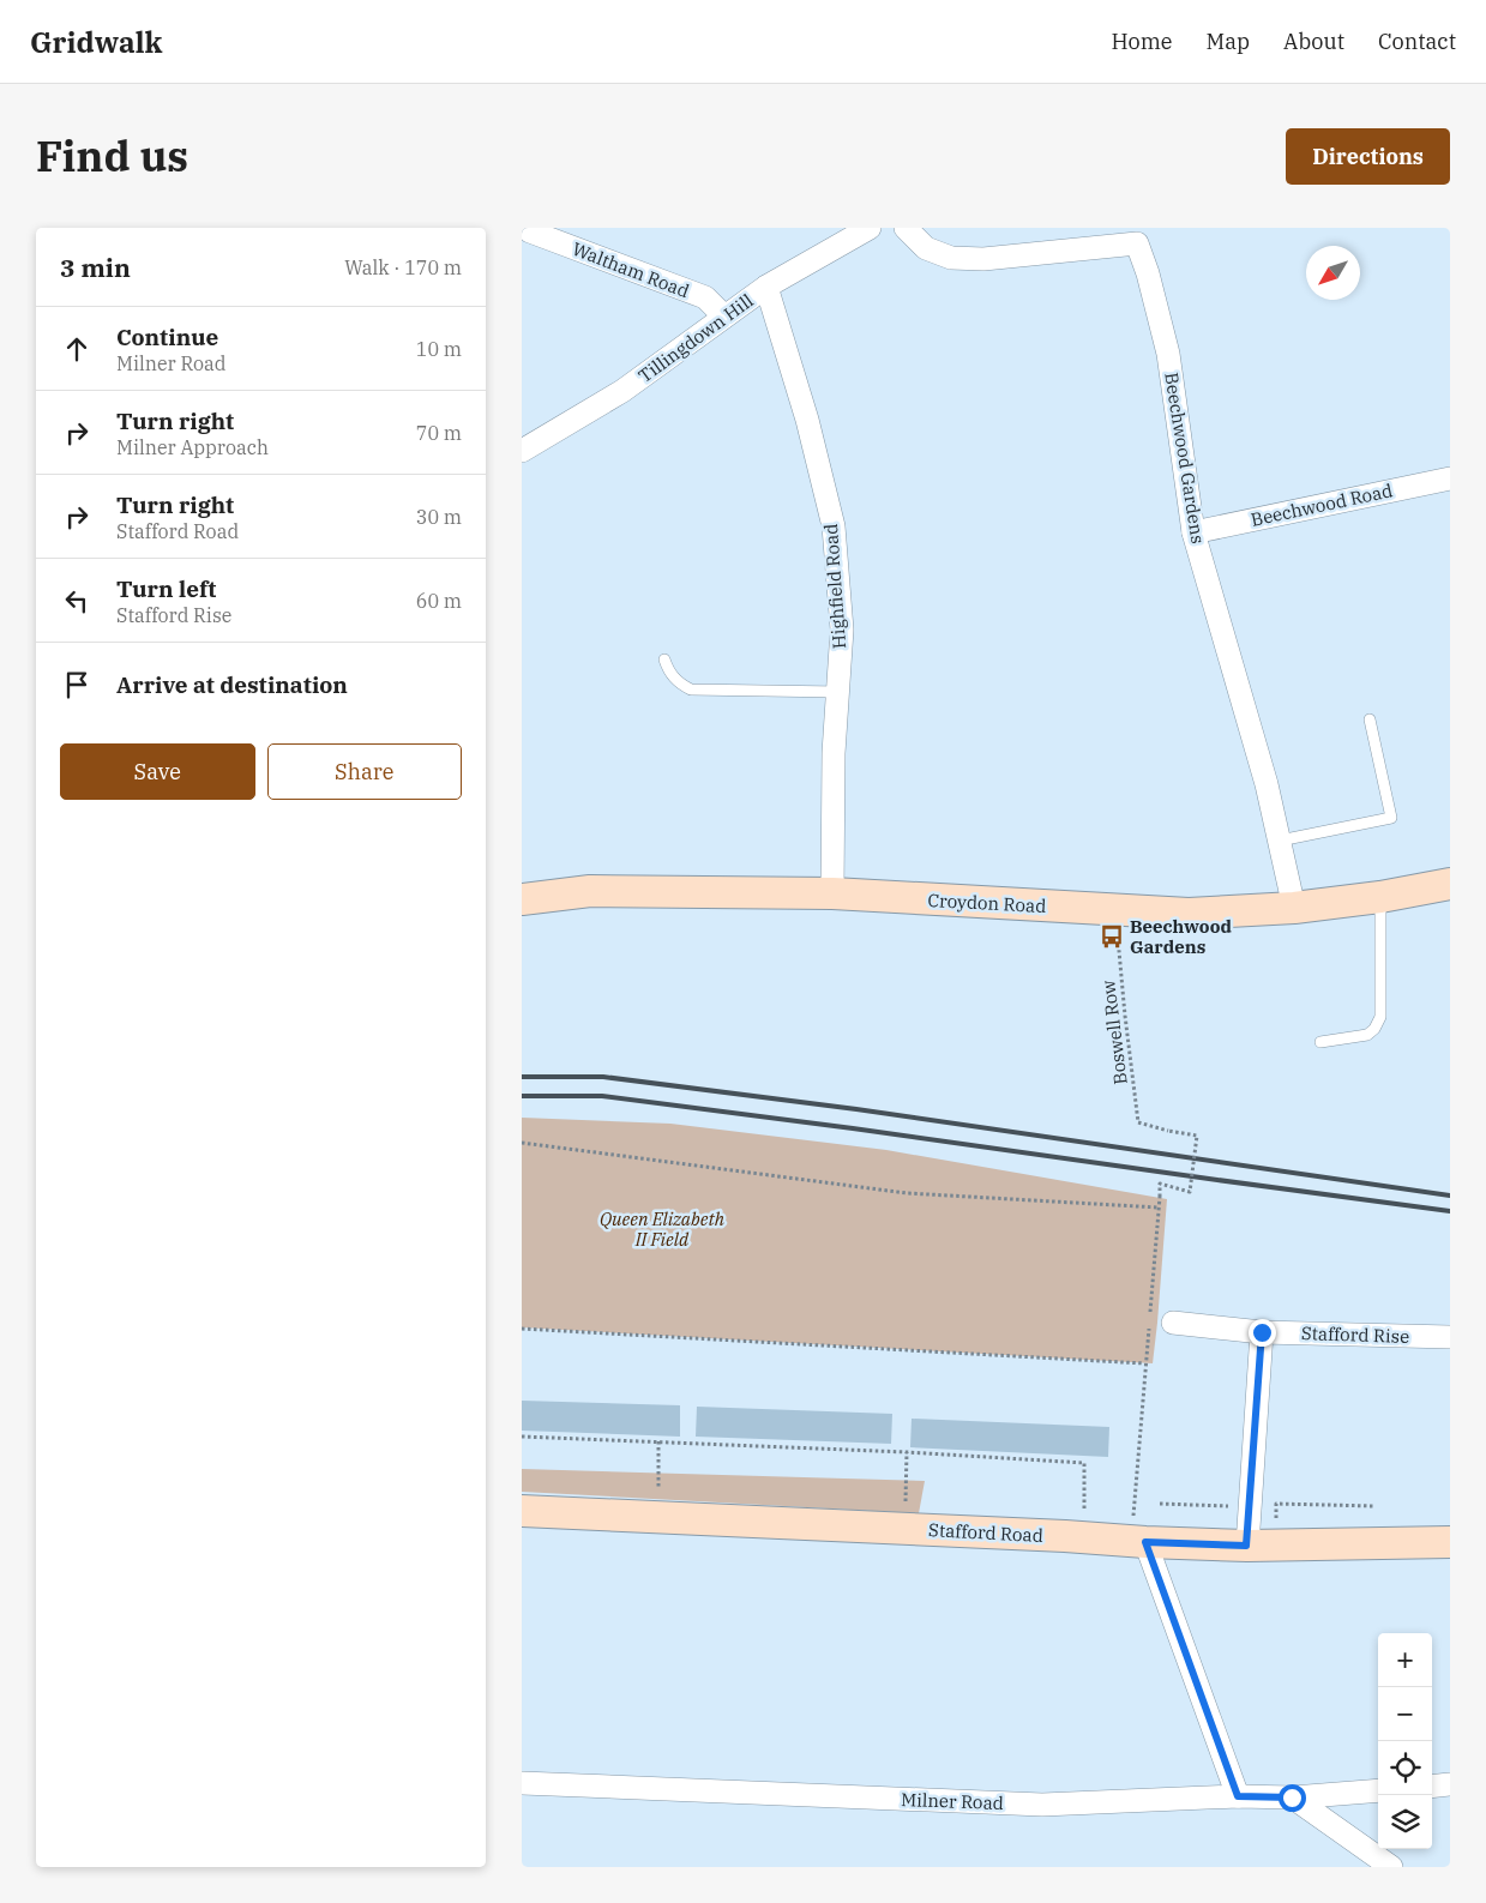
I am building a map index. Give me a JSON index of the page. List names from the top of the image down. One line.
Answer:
{"streets":{"main road":["Croydon Road","Stafford Road"],"street":["Waltham Road","Tillingdown Hill","Beechwood Gardens","Beechwood Road","Highfield Road","Stafford Rise","Milner Road"],"path":["Boswell Row"]},"crossings":[["Waltham Road","Tillingdown Hill"],["Tillingdown Hill","Highfield Road"],["Beechwood Gardens","Beechwood Road"],["Beechwood Gardens","Croydon Road"],["Highfield Road","Croydon Road"],["Croydon Road","Boswell Row"]],"parks":["Queen Elizabeth II Field"],"places":{"bus stop":["Beechwood Gardens"]},"north":"bottom left","page":{"header":"Gridwalk","nav":["Home","Map","About","Contact"],"title":"Find us","buttons":["Directions",["Save","Share"]],"heading":["3 min","Walk · 170 m"],"list":[["Continue","Milner Road","10 m"],["Turn right","Milner Approach","70 m"],["Turn right","Stafford Road","30 m"],["Turn left","Stafford Rise","60 m"],"Arrive at destination"],"map_buttons":["+","−"]}}
